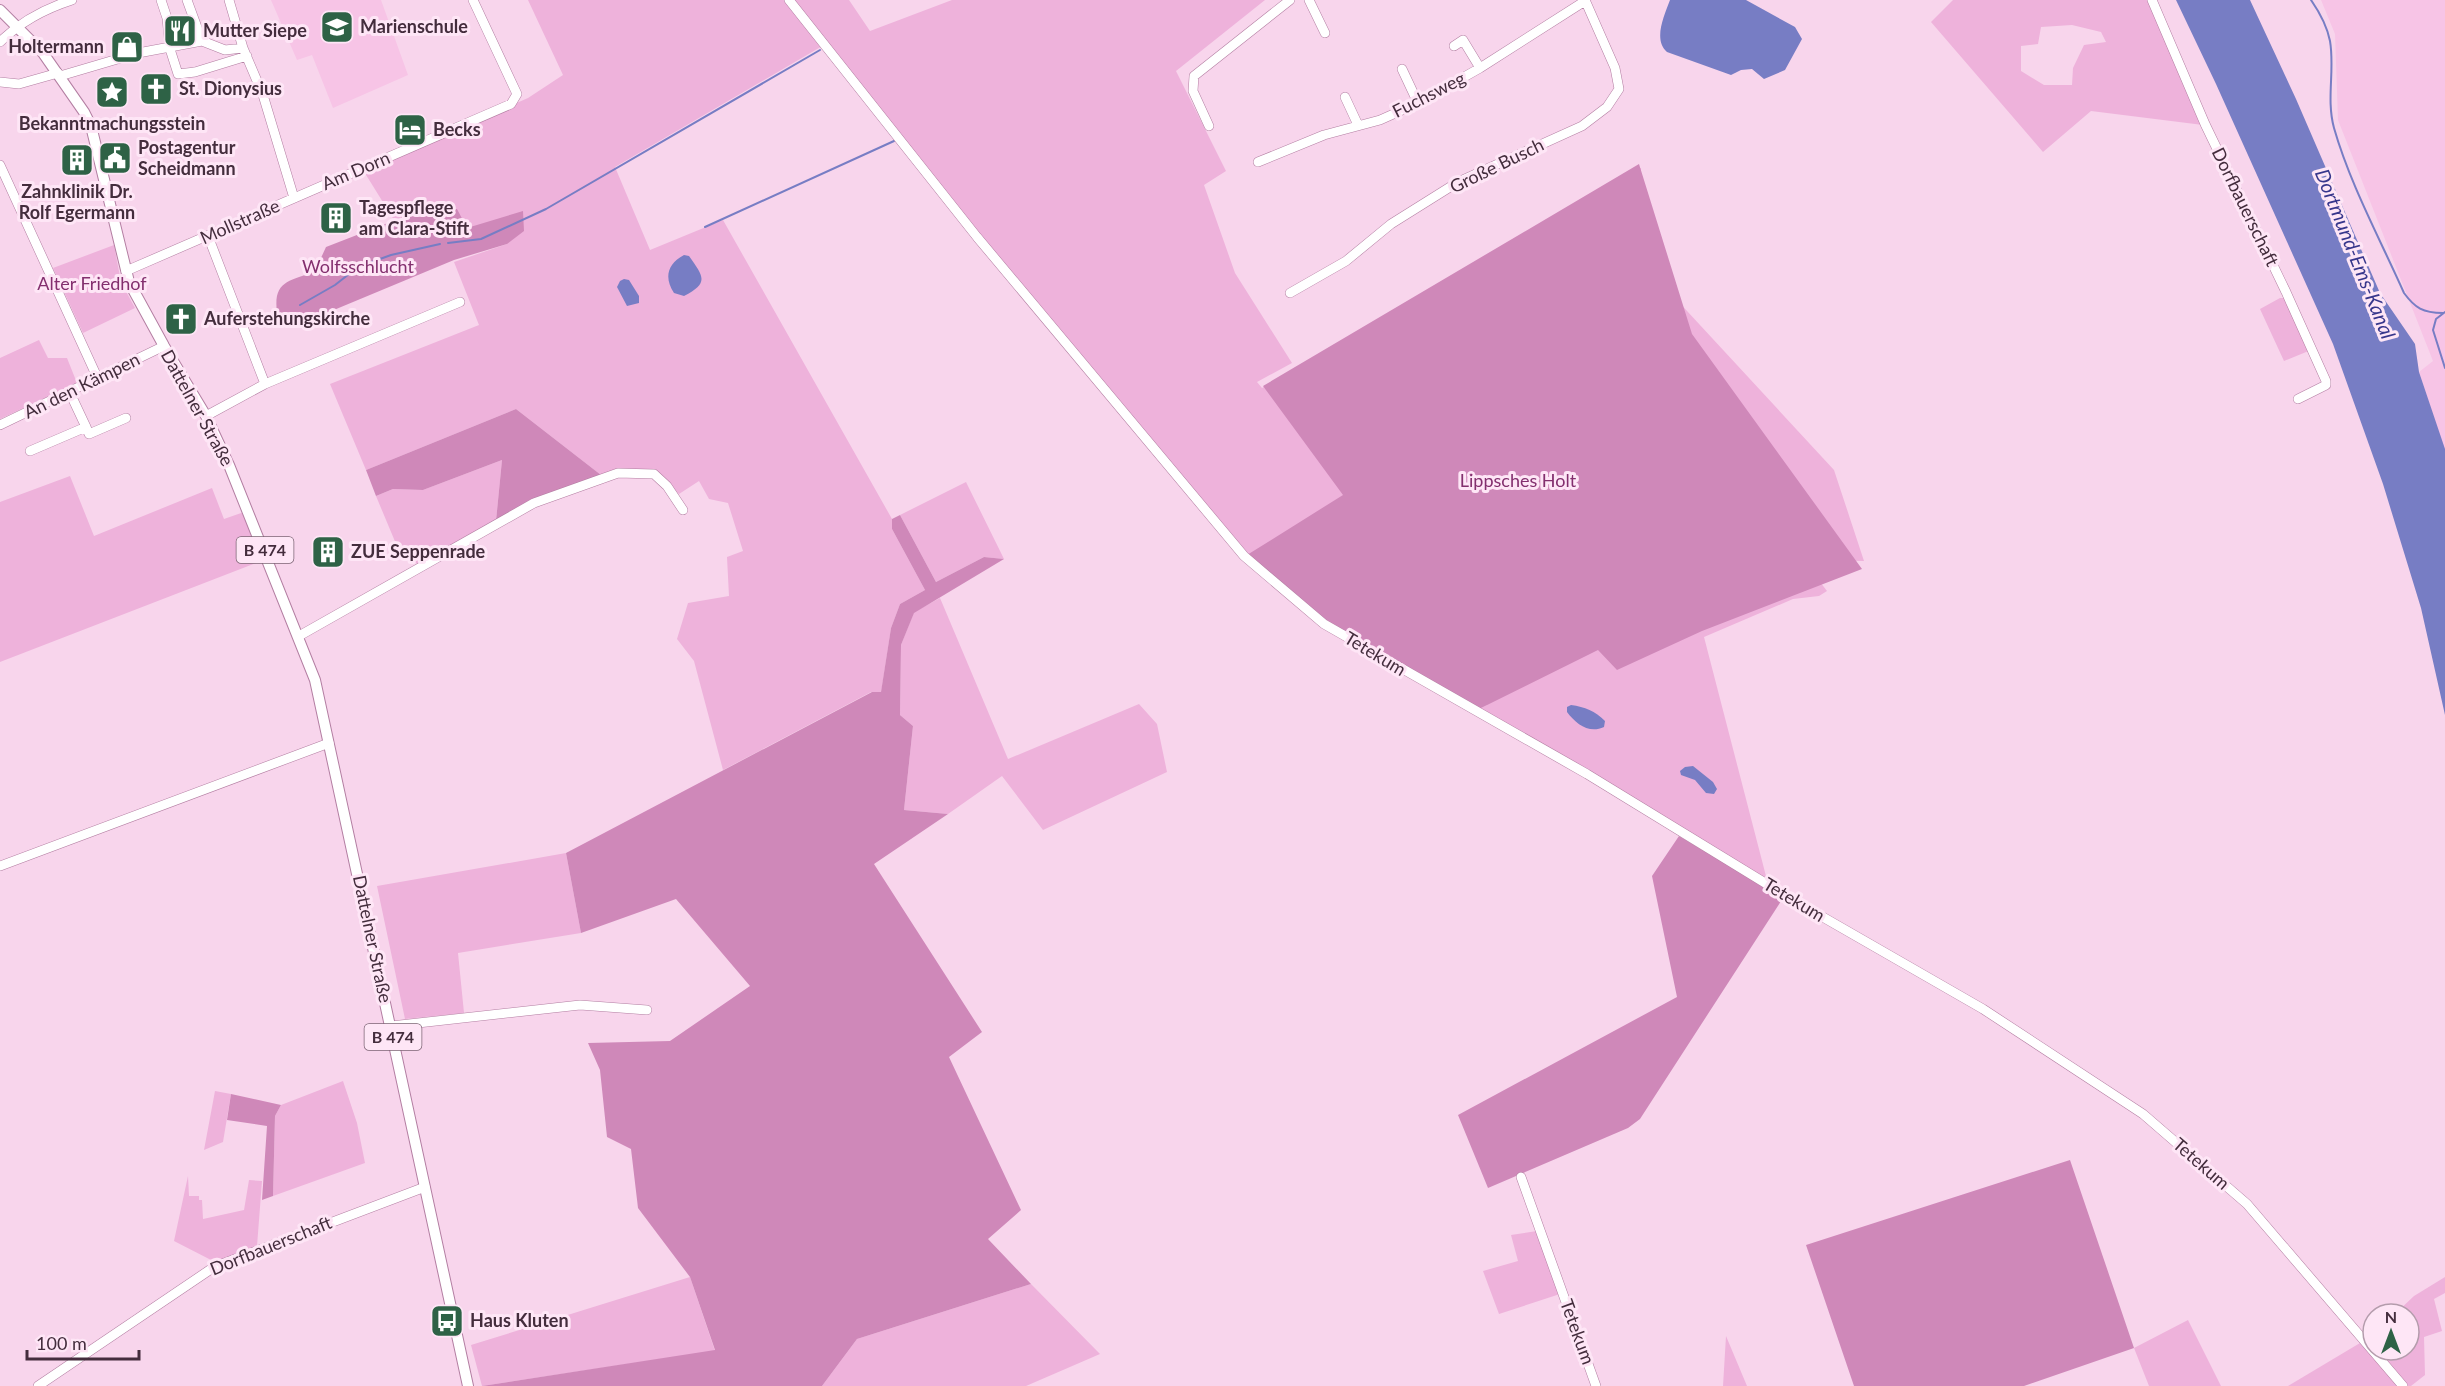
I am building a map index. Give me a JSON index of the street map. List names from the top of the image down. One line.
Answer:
{"streets":{"main road":["Dattelner Straße","B 474"],"street":["Fuchsweg","Große Busch","Am Dorn","Dorfbauerschaft","Mollstraße","An den Kämpen","Tetekum"]},"crossings":[["Fuchsweg","Große Busch"],["Am Dorn","Mollstraße"],["Dorfbauerschaft","Dattelner Straße"],["Mollstraße","Dattelner Straße"],["An den Kämpen","Dattelner Straße"],["Dattelner Straße","B 474"]],"water":["Dortmund-Ems-Kanal"],"parks":["Wolfsschlucht","Alter Friedhof","Lippsches Holt"],"places":{"school or university":["Marienschule"],"restaurant":["Mutter Siepe"],"shop":["Holtermann"],"church":["St. Dionysius","Auferstehungskirche"],"place":["Bekanntmachungsstein"],"hotel":["Becks"],"public building":["Postagentur Scheidmann"],"building":["Zahnklinik Dr. Rolf Egermann","Tagespflege am Clara-Stift","ZUE Seppenrade"],"bus stop":["Haus Kluten"]},"scale_bar":"100 m","north":"top"}
